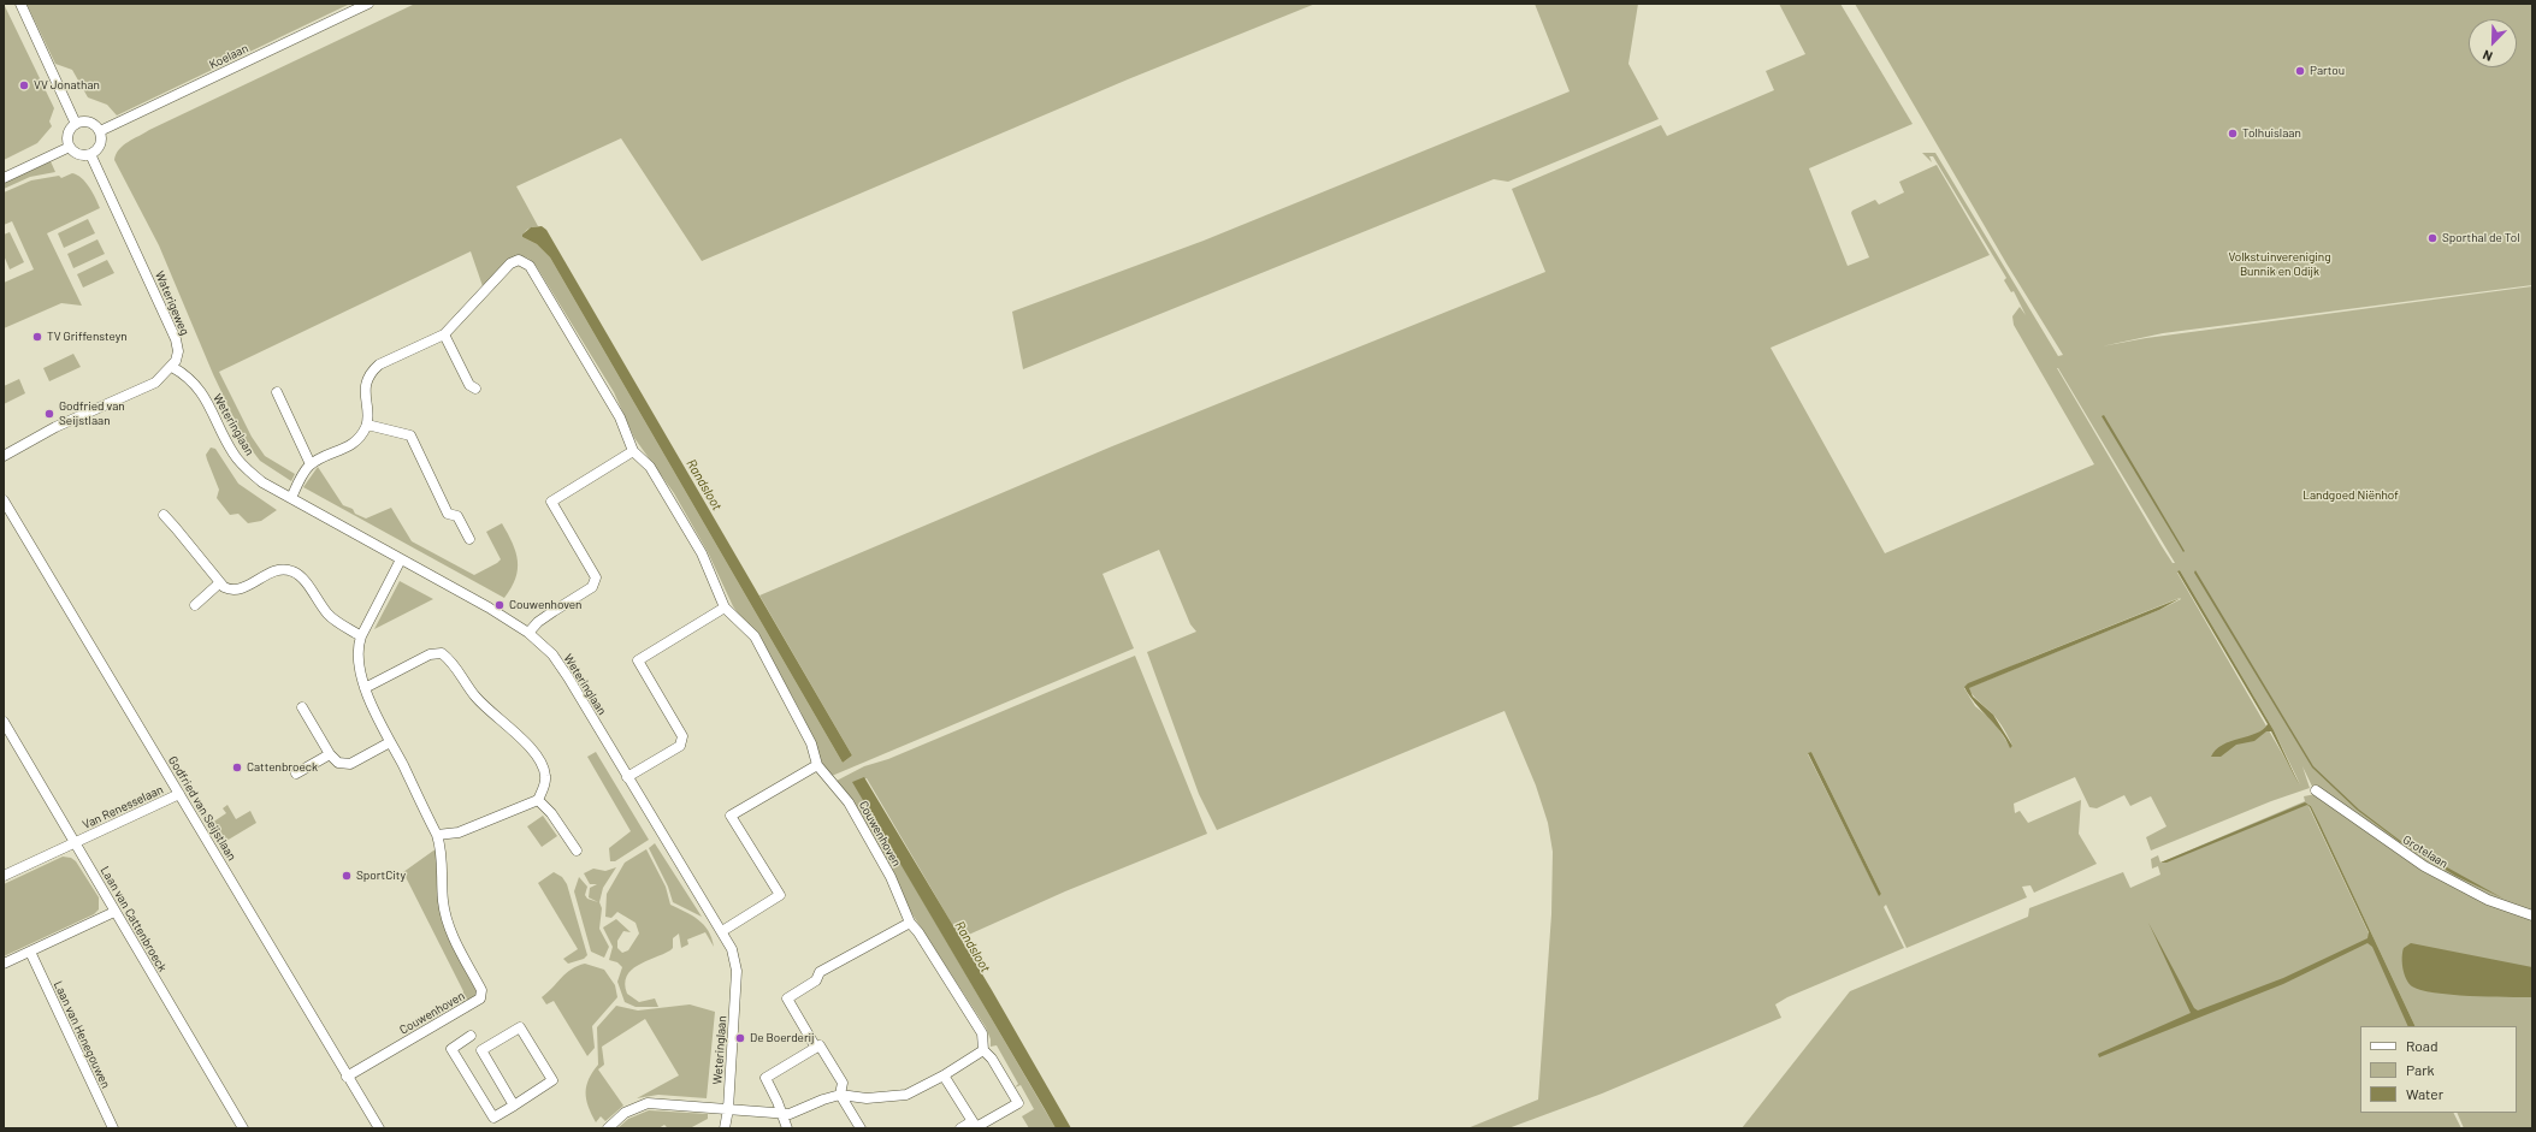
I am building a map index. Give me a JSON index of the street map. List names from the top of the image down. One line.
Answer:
{"streets":{"street":["Koelaan","Waterigeweg","Weteringlaan","Van Renesselaan","Godfried van Seijstlaan","Couwenhoven","Grotelaan","Laan van Cattenbroeck","Laan van Henegouwen"]},"crossings":[["Koelaan","Waterigeweg"],["Waterigeweg","Weteringlaan"],["Weteringlaan","Couwenhoven"],["Van Renesselaan","Godfried van Seijstlaan"],["Van Renesselaan","Laan van Cattenbroeck"],["Godfried van Seijstlaan","Couwenhoven"]],"water":["Randsloot"],"parks":["Volkstuinvereniging Bunnik en Odijk","Landgoed Niënhof"],"places":["Partou","VV Jonathan","Tolhuislaan","Sporthal de Tol","TV Griffensteyn","Godfried van Seijstlaan","Couwenhoven","Cattenbroeck","SportCity","De Boerderij"],"legend":["Road","Park","Water"],"north":"bottom left"}
